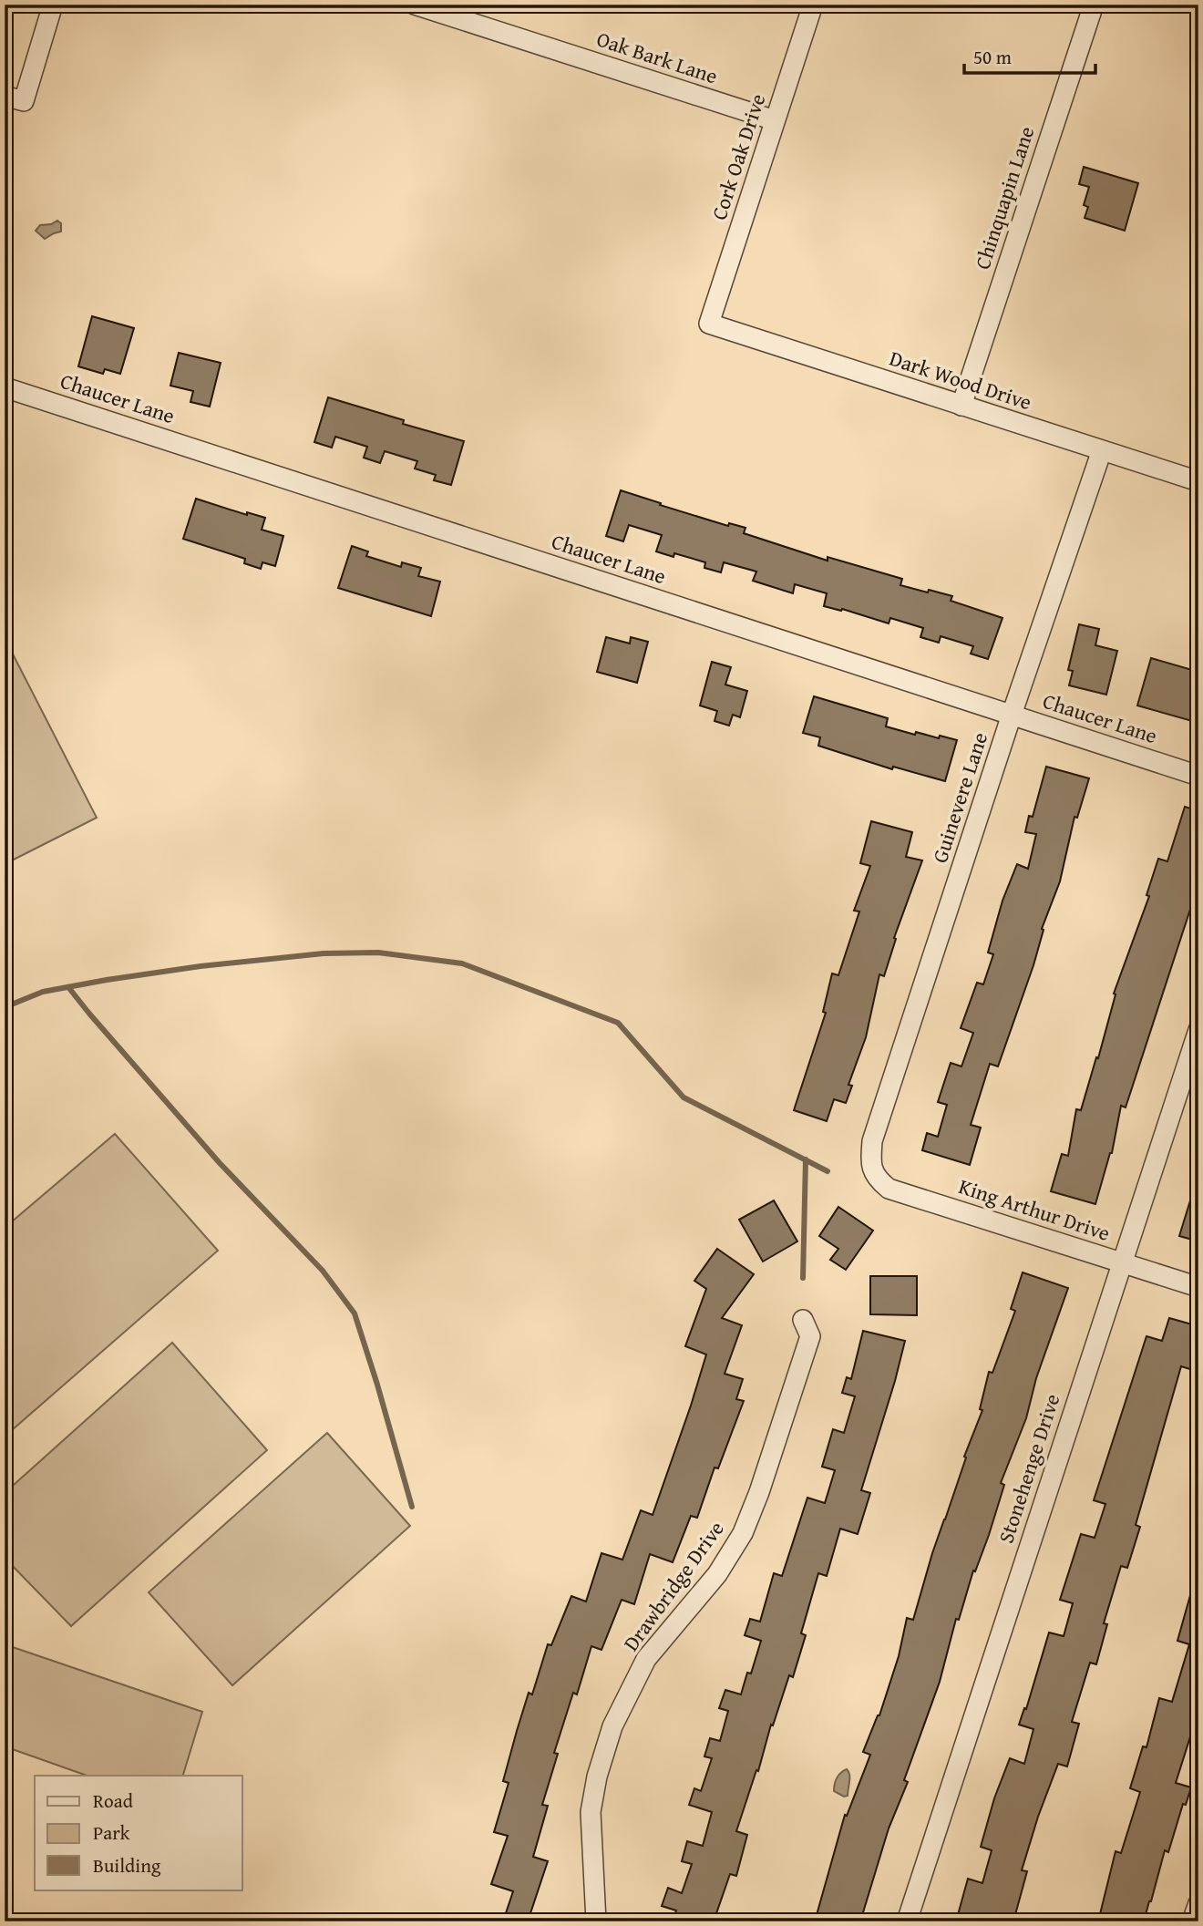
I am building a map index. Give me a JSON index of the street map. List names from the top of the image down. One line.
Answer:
{"streets":{"street":["Oak Bark Lane","Cork Oak Drive","Chinquapin Lane","Dark Wood Drive","Chaucer Lane","Guinevere Lane","King Arthur Drive","Stonehenge Drive","Drawbridge Drive"]},"crossings":[["Oak Bark Lane","Cork Oak Drive"],["Cork Oak Drive","Dark Wood Drive"],["Chinquapin Lane","Dark Wood Drive"],["Dark Wood Drive","Guinevere Lane"],["Chaucer Lane","Guinevere Lane"],["Guinevere Lane","King Arthur Drive"],["King Arthur Drive","Stonehenge Drive"]],"legend":["Road","Park","Building"],"scale_bar":"50 m"}
